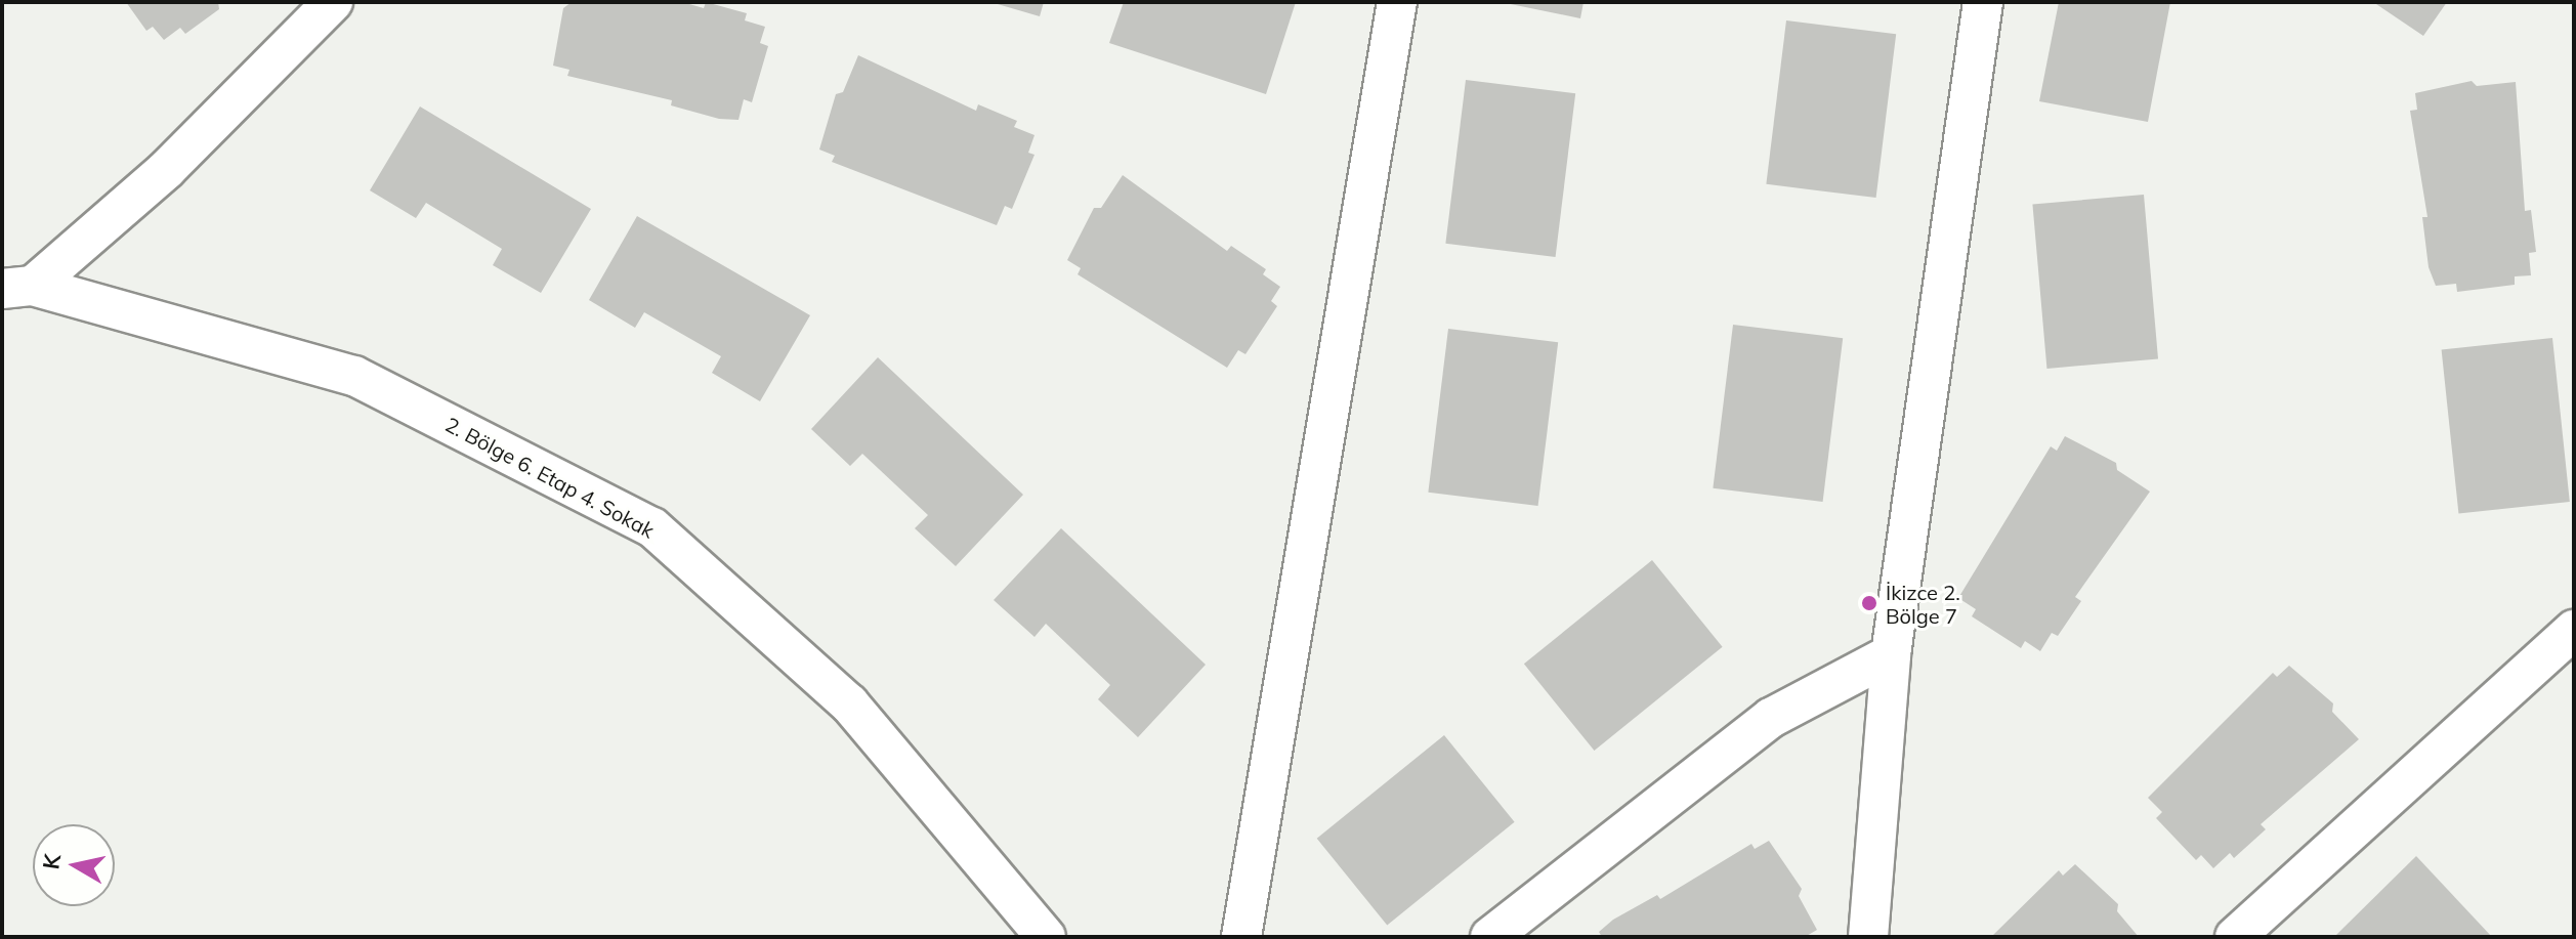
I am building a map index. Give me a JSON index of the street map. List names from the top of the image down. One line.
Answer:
{"streets":{"street":["2. Bölge 6. Etap 4. Sokak"]},"places":["İkizce 2. Bölge 7"],"north":"left"}
